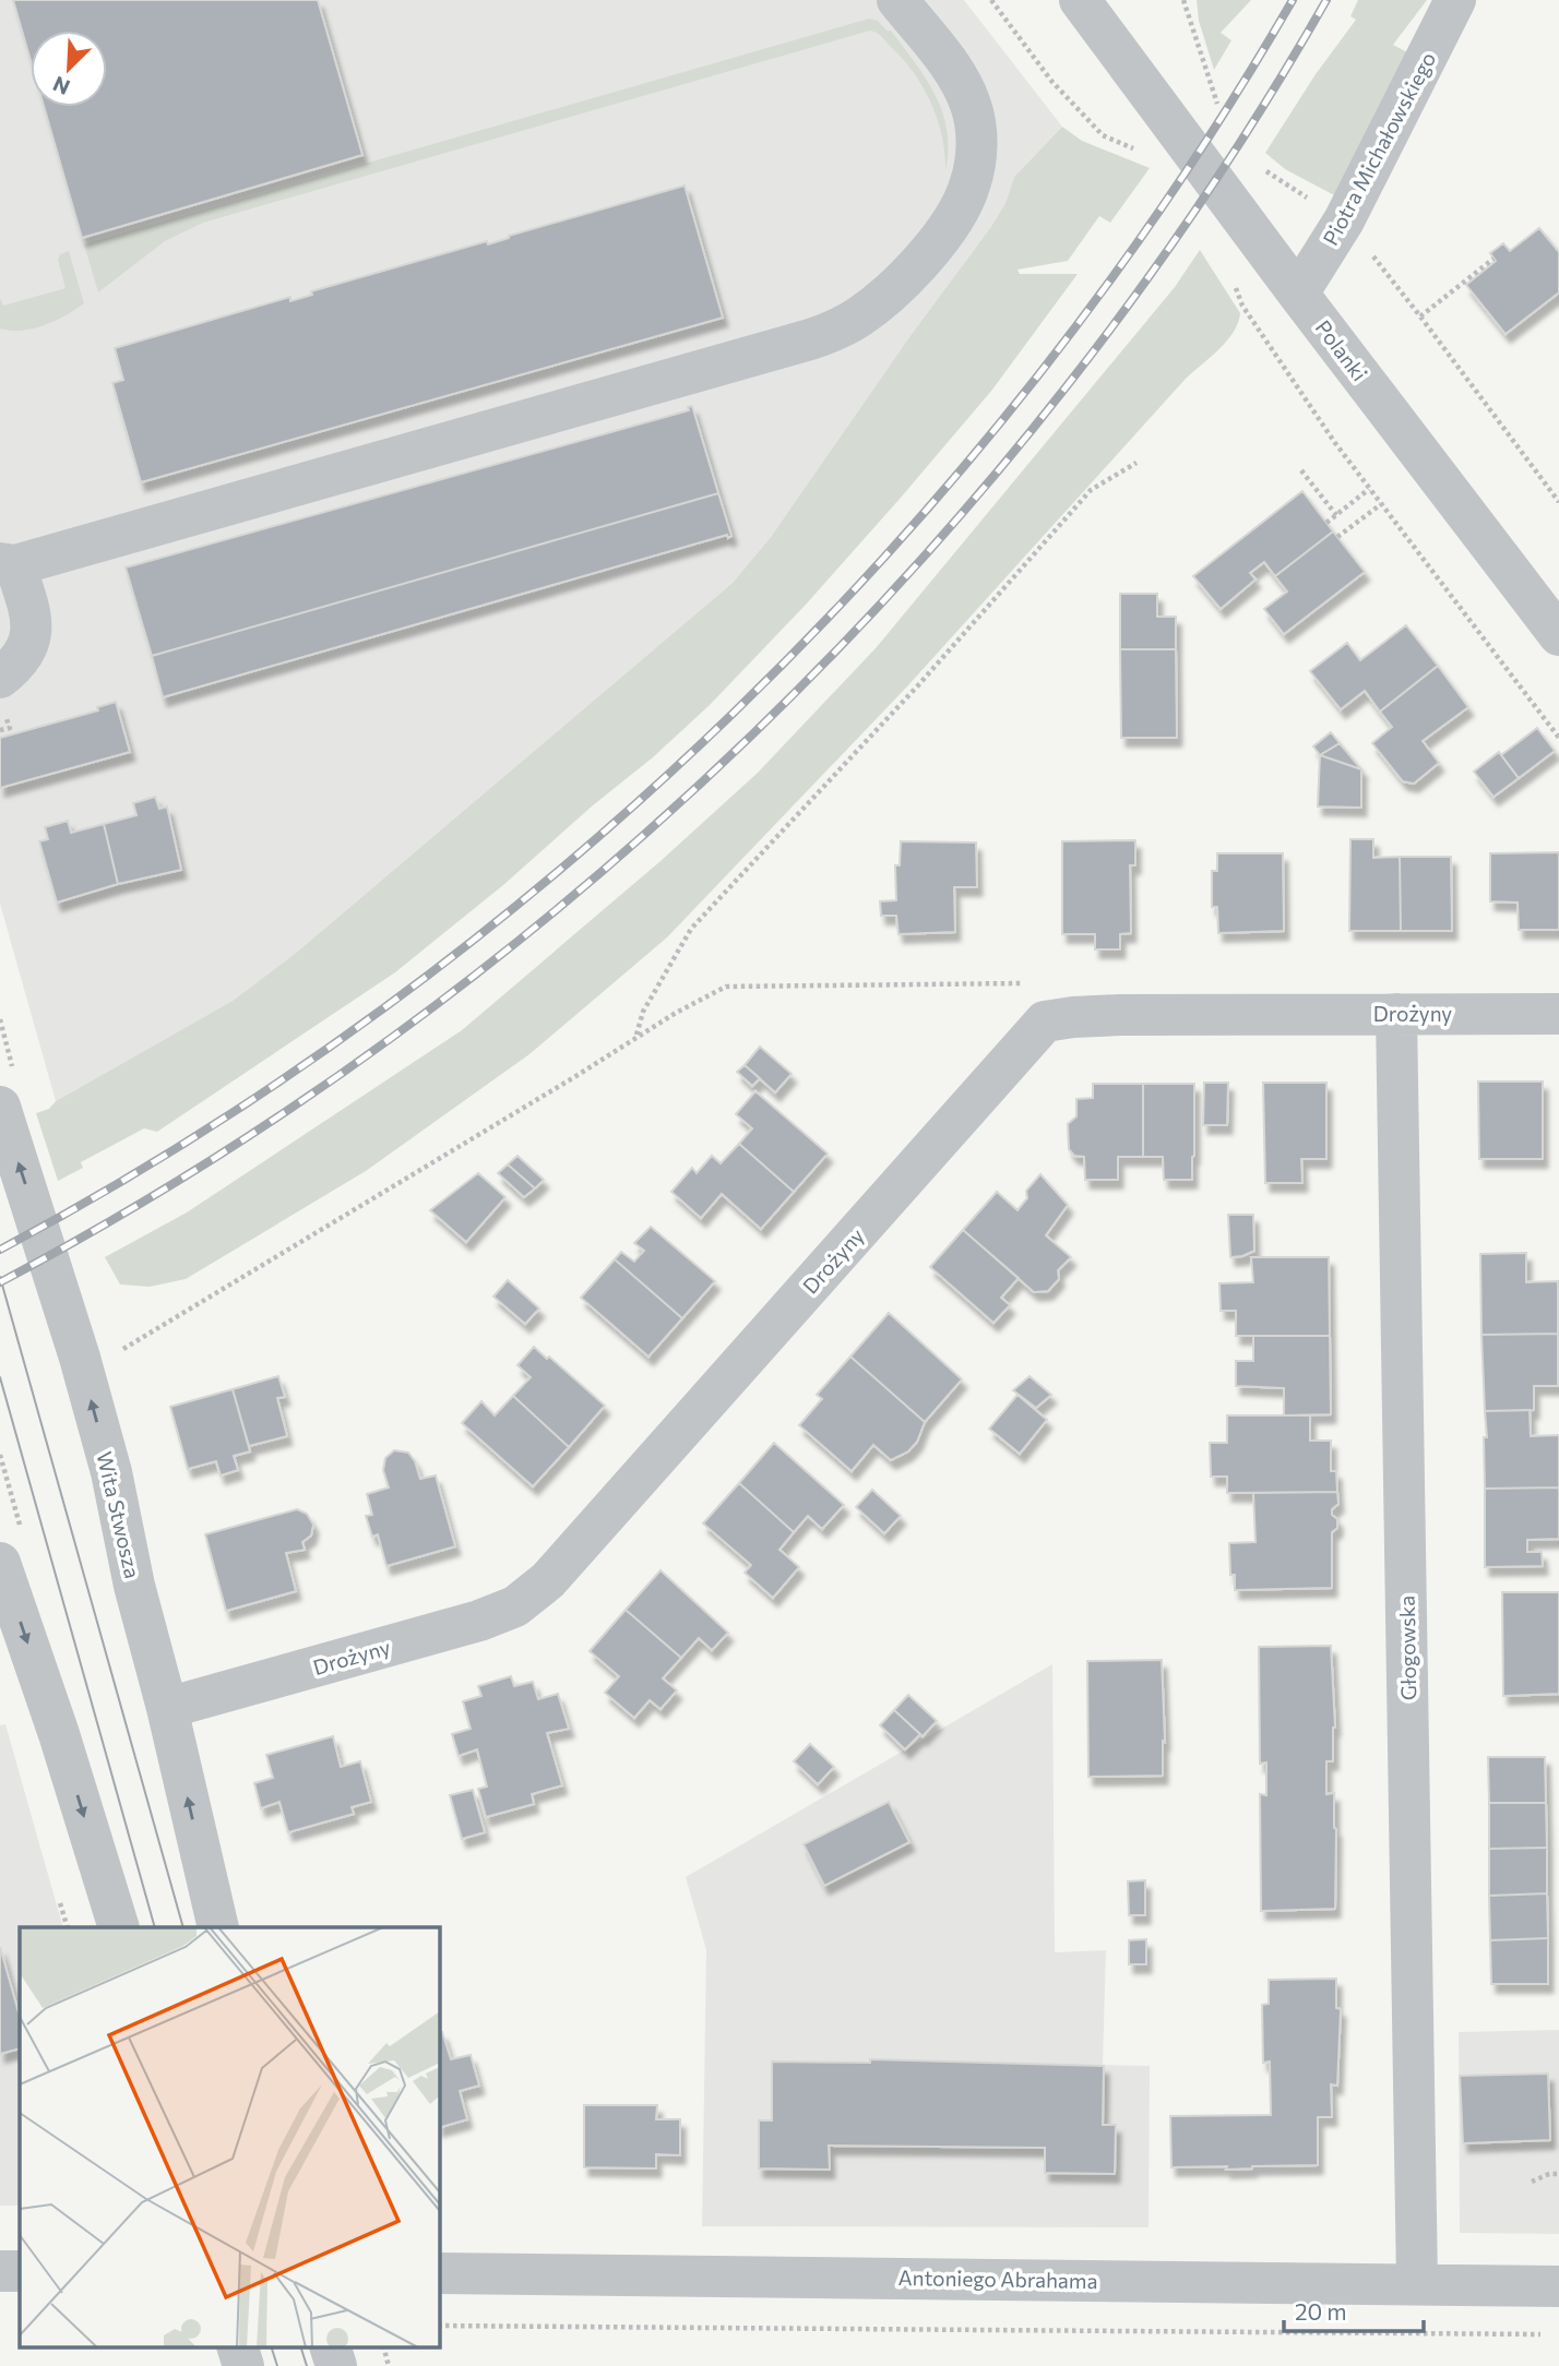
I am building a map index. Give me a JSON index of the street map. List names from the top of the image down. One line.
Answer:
{"streets":{"street":["Piotra Michałowskiego","Polanki","Drożyny","Wita Stwosza","Głogowska","Antoniego Abrahama"]},"crossings":[["Piotra Michałowskiego","Polanki"],["Drożyny","Wita Stwosza"],["Drożyny","Głogowska"],["Głogowska","Antoniego Abrahama"]],"scale_bar":"20 m","north":"bottom left"}
